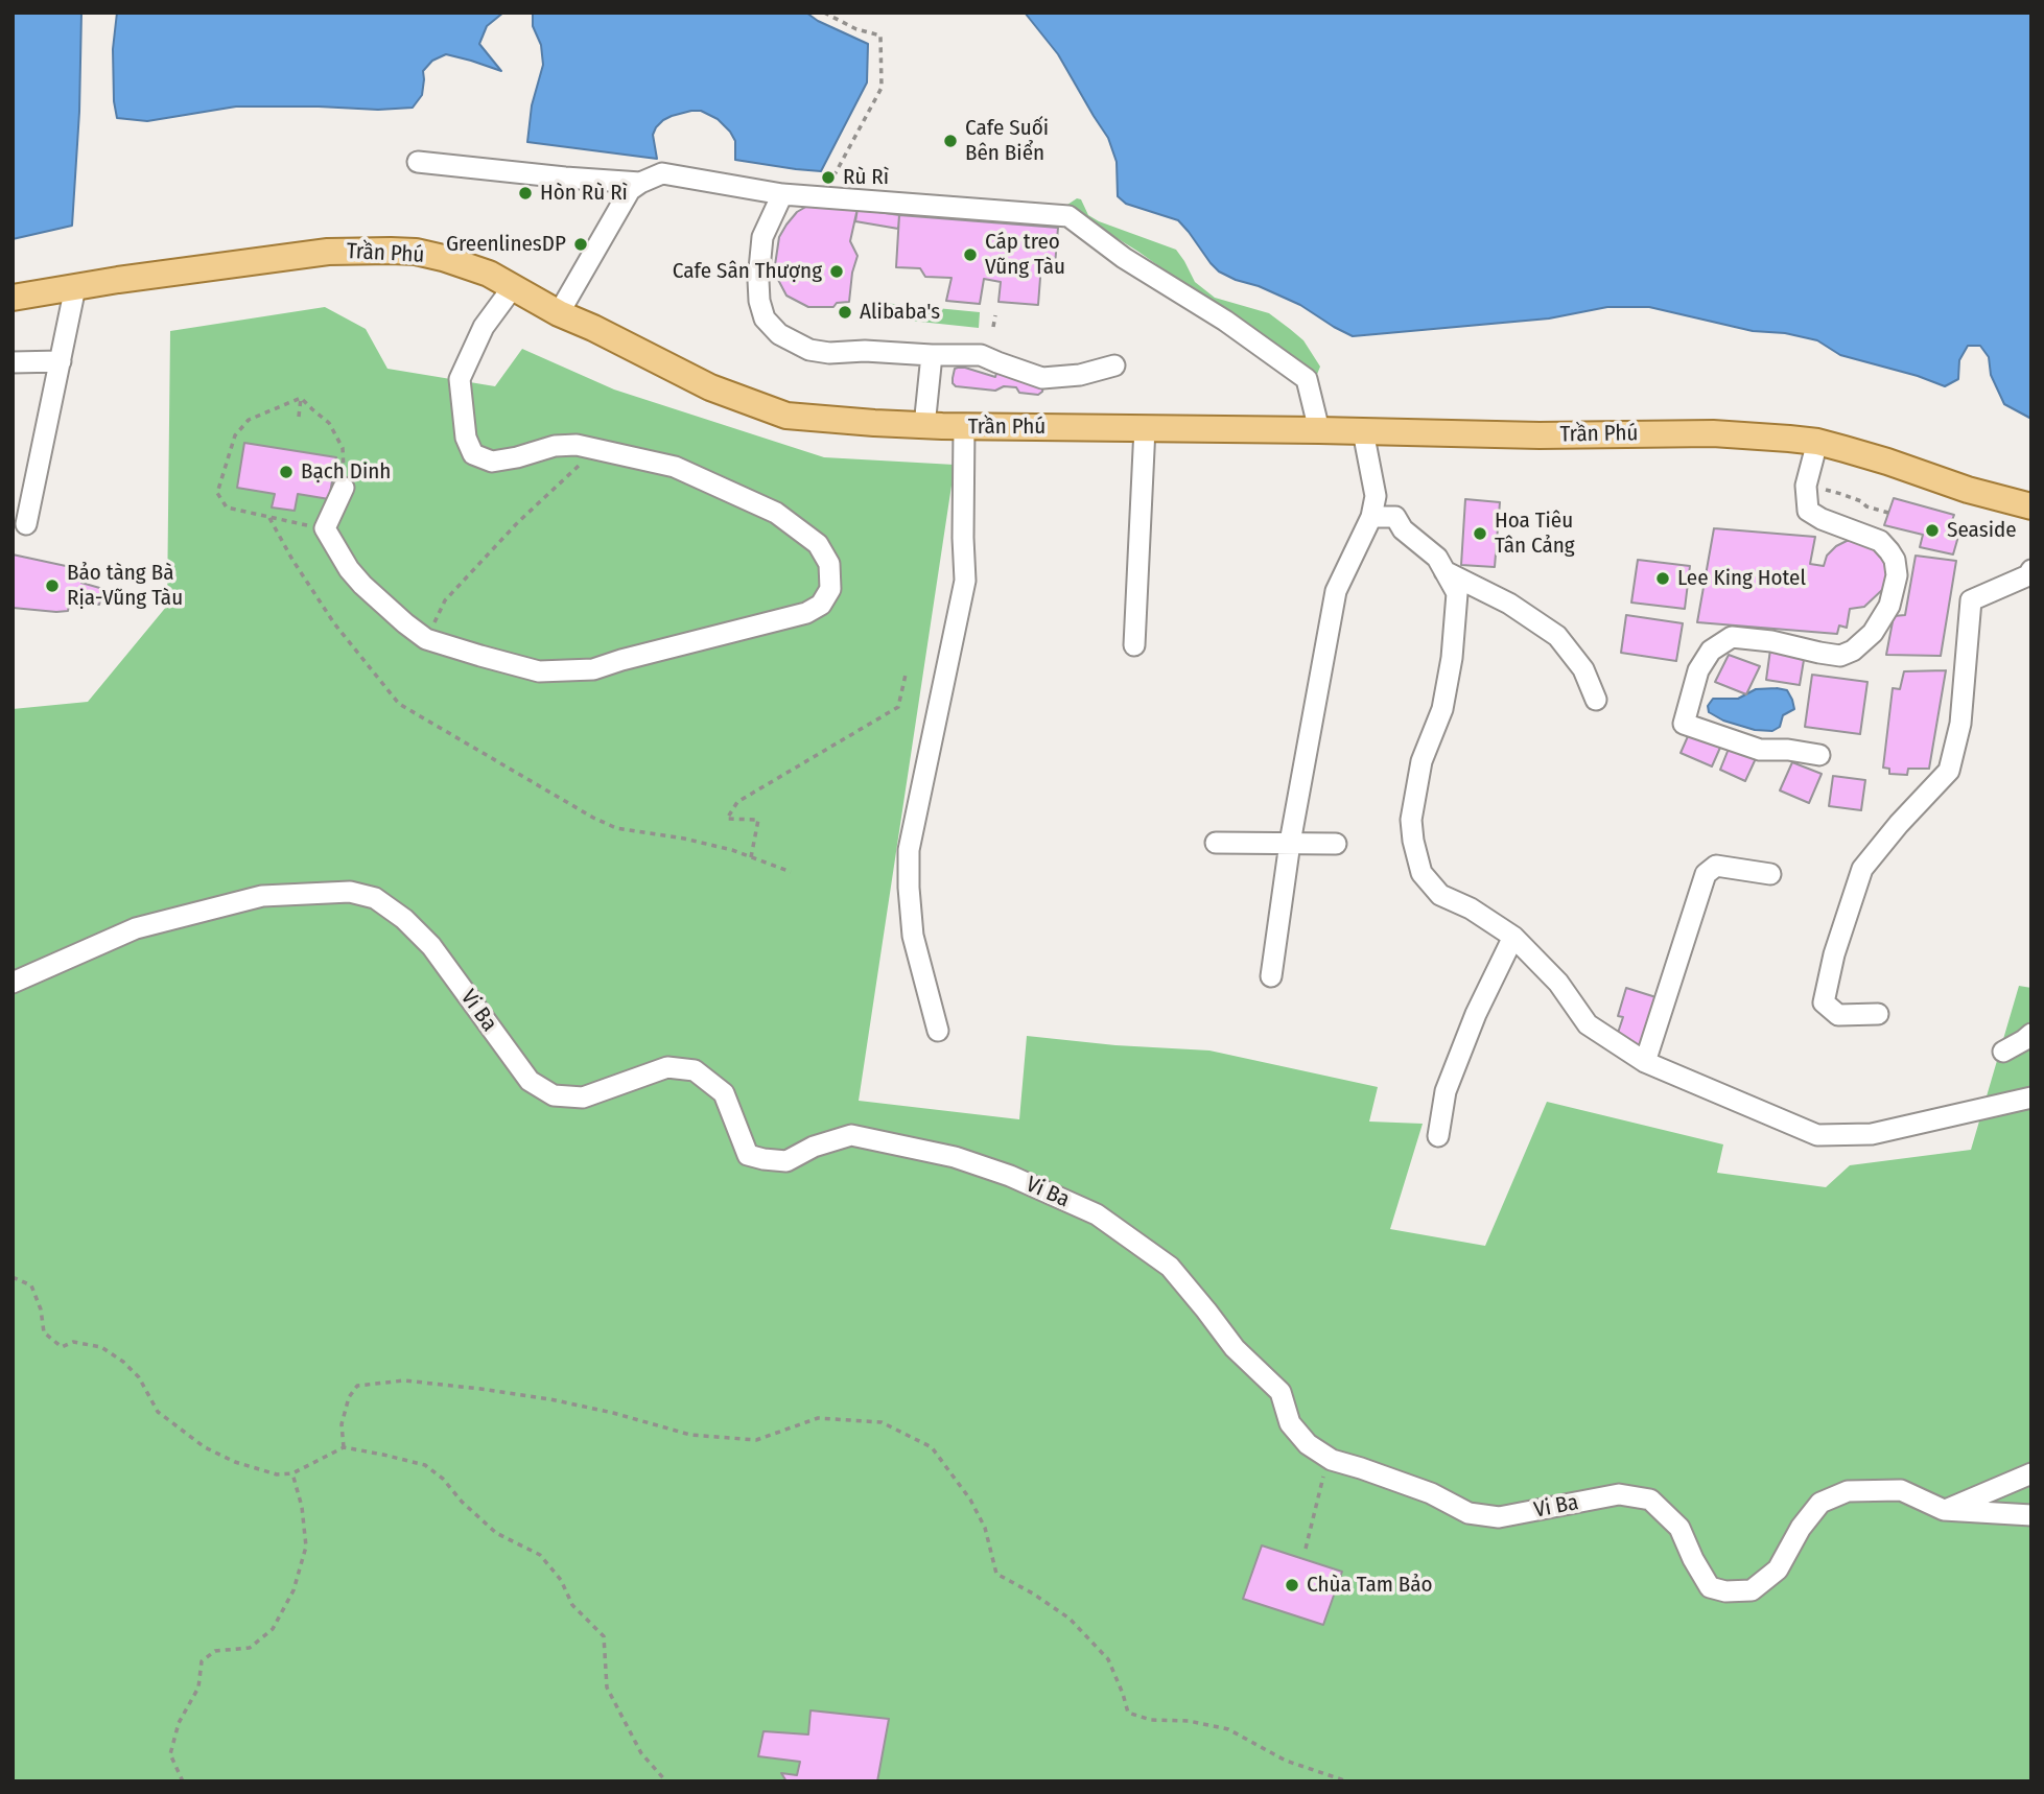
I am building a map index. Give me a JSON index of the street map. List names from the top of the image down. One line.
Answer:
{"streets":{"main road":["Trần Phú"],"street":["Vi Ba"]},"places":["Cafe Suối Bên Biển","Rù Rì","Hòn Rù Rì","GreenlinesDP","Cáp treo Vũng Tàu","Cafe Sân Thượng","Alibaba's","Bạch Dinh","Seaside","Hoa Tiêu Tân Cảng","Lee King Hotel","Bảo tàng Bà Rịa-Vũng Tàu","Chùa Tam Bảo"]}
